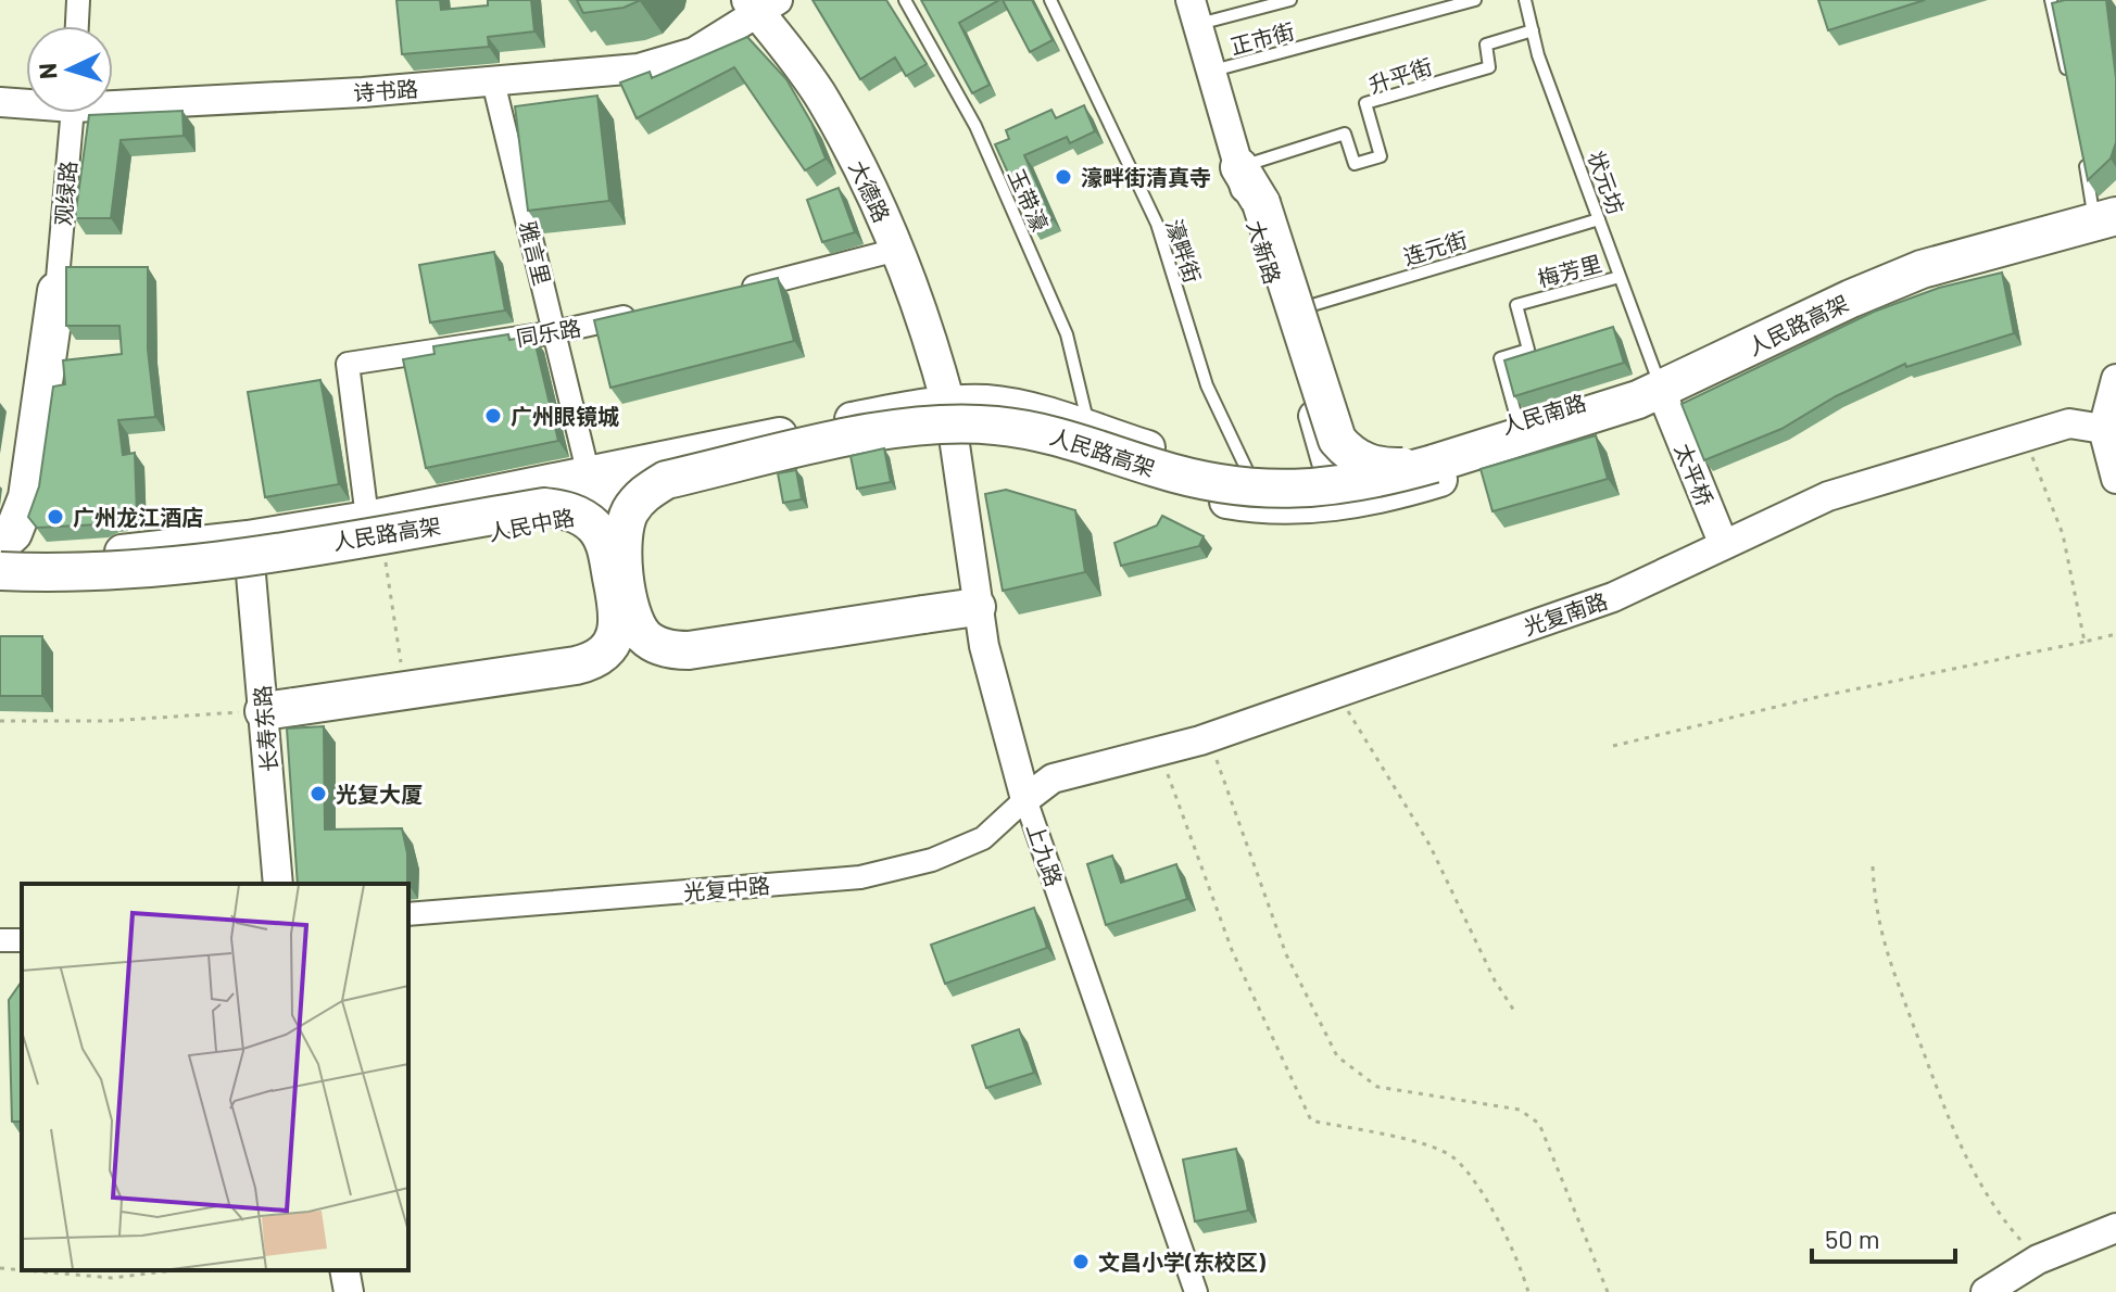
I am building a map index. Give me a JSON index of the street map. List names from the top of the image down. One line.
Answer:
{"streets":{"main road":["大德路","人民路高架","人民南路","人民中路"],"street":["诗书路","观绿路","大新路","雅言里","同乐路","太平桥","光复南路","长寿东路","上九路","光复中路"],"lane":["正市街","升平街","状元坊","玉带濠","连元街","濠畔街","梅芳里"]},"crossings":[["正市街","大新路"],["升平街","状元坊"],["升平街","大新路"],["诗书路","大德路"],["诗书路","雅言里"],["状元坊","连元街"],["状元坊","梅芳里"],["状元坊","人民南路"],["状元坊","太平桥"],["大德路","人民南路"],["大德路","人民中路"],["大德路","上九路"],["玉带濠","人民南路"],["连元街","大新路"],["濠畔街","人民南路"],["大新路","人民南路"],["雅言里","同乐路"],["雅言里","人民中路"],["梅芳里","人民南路"],["人民路高架","人民南路"],["同乐路","人民中路"],["人民南路","太平桥"],["人民南路","人民中路"],["人民南路","上九路"],["太平桥","光复南路"],["人民中路","长寿东路"],["人民中路","上九路"],["光复南路","上九路"],["光复南路","光复中路"],["上九路","光复中路"]],"places":["濠畔街清真寺","广州眼镜城","广州龙江酒店","光复大厦","文昌小学(东校区)"],"scale_bar":"50 m","north":"left"}
